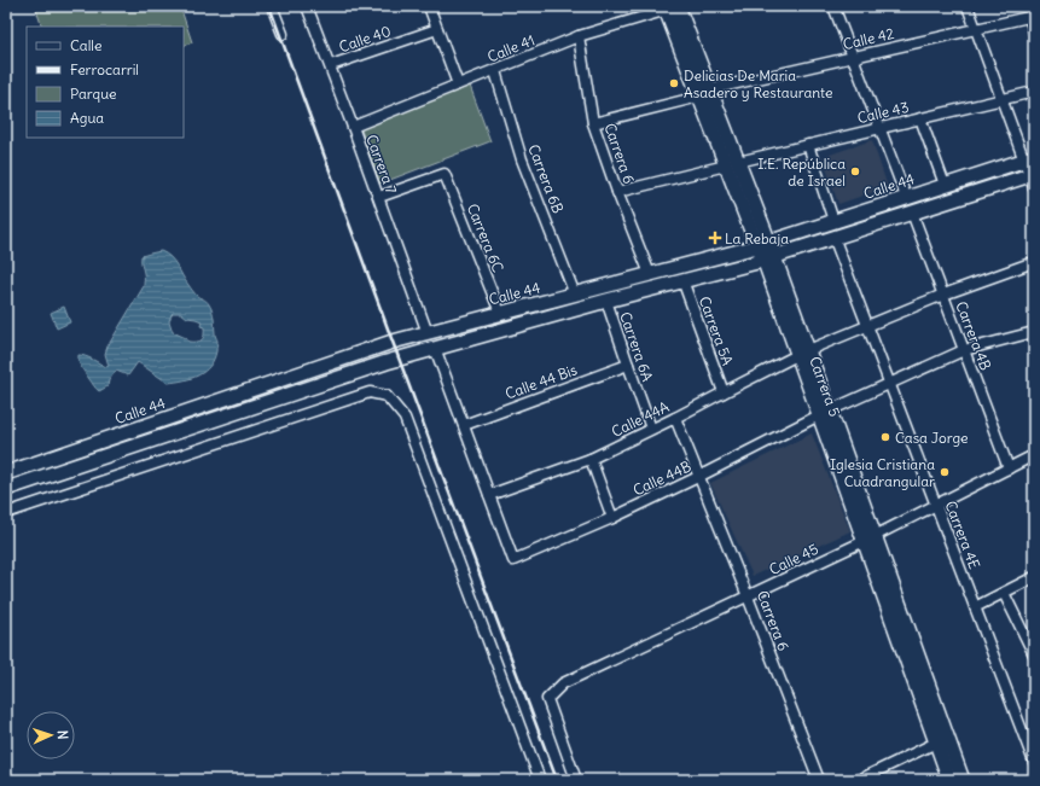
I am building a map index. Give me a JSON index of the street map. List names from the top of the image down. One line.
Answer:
{"streets":{"main road":["Calle 44","Carrera 5"],"street":["Calle 40","Calle 42","Calle 41","Calle 43","Carrera 6","Carrera 7","Carrera 6B","Carrera 6C","Carrera 5A","Carrera 4B","Carrera 6A","Calle 44 Bis","Calle 44A","Calle 44B","Carrera 4E","Calle 45"]},"crossings":[["Calle 40","Carrera 7"],["Calle 42","Carrera 6"],["Calle 42","Carrera 5"],["Calle 41","Carrera 6"],["Calle 41","Carrera 7"],["Calle 41","Carrera 6B"],["Calle 41","Carrera 5"],["Calle 43","Carrera 6"],["Calle 43","Carrera 5"],["Carrera 6","Calle 44"],["Carrera 6","Calle 44A"],["Carrera 6","Calle 44B"],["Carrera 6","Calle 45"],["Carrera 7","Calle 44"],["Carrera 7","Carrera 6C"],["Carrera 6B","Calle 44"],["Calle 44","Carrera 6C"],["Calle 44","Carrera 5A"],["Calle 44","Carrera 4B"],["Calle 44","Carrera 6A"],["Calle 44","Carrera 5"],["Calle 44","Carrera 4E"],["Carrera 5A","Calle 44A"],["Carrera 4B","Calle 44A"],["Carrera 4B","Calle 44B"],["Carrera 4B","Calle 45"],["Carrera 6A","Calle 44 Bis"],["Carrera 6A","Calle 44A"],["Carrera 5","Calle 44A"],["Carrera 5","Calle 44B"],["Carrera 5","Calle 45"],["Calle 44A","Calle 44B"],["Calle 44A","Carrera 4E"],["Calle 44B","Carrera 4E"],["Carrera 4E","Calle 45"]],"places":{"other":["Delicias De Maria Asadero y Restaurante","I.E. República de Israel","Casa Jorge","Iglesia Cristiana Cuadrangular"],"health":["La Rebaja"]},"legend":["Calle","Ferrocarril","Parque","Agua"],"north":"right"}
